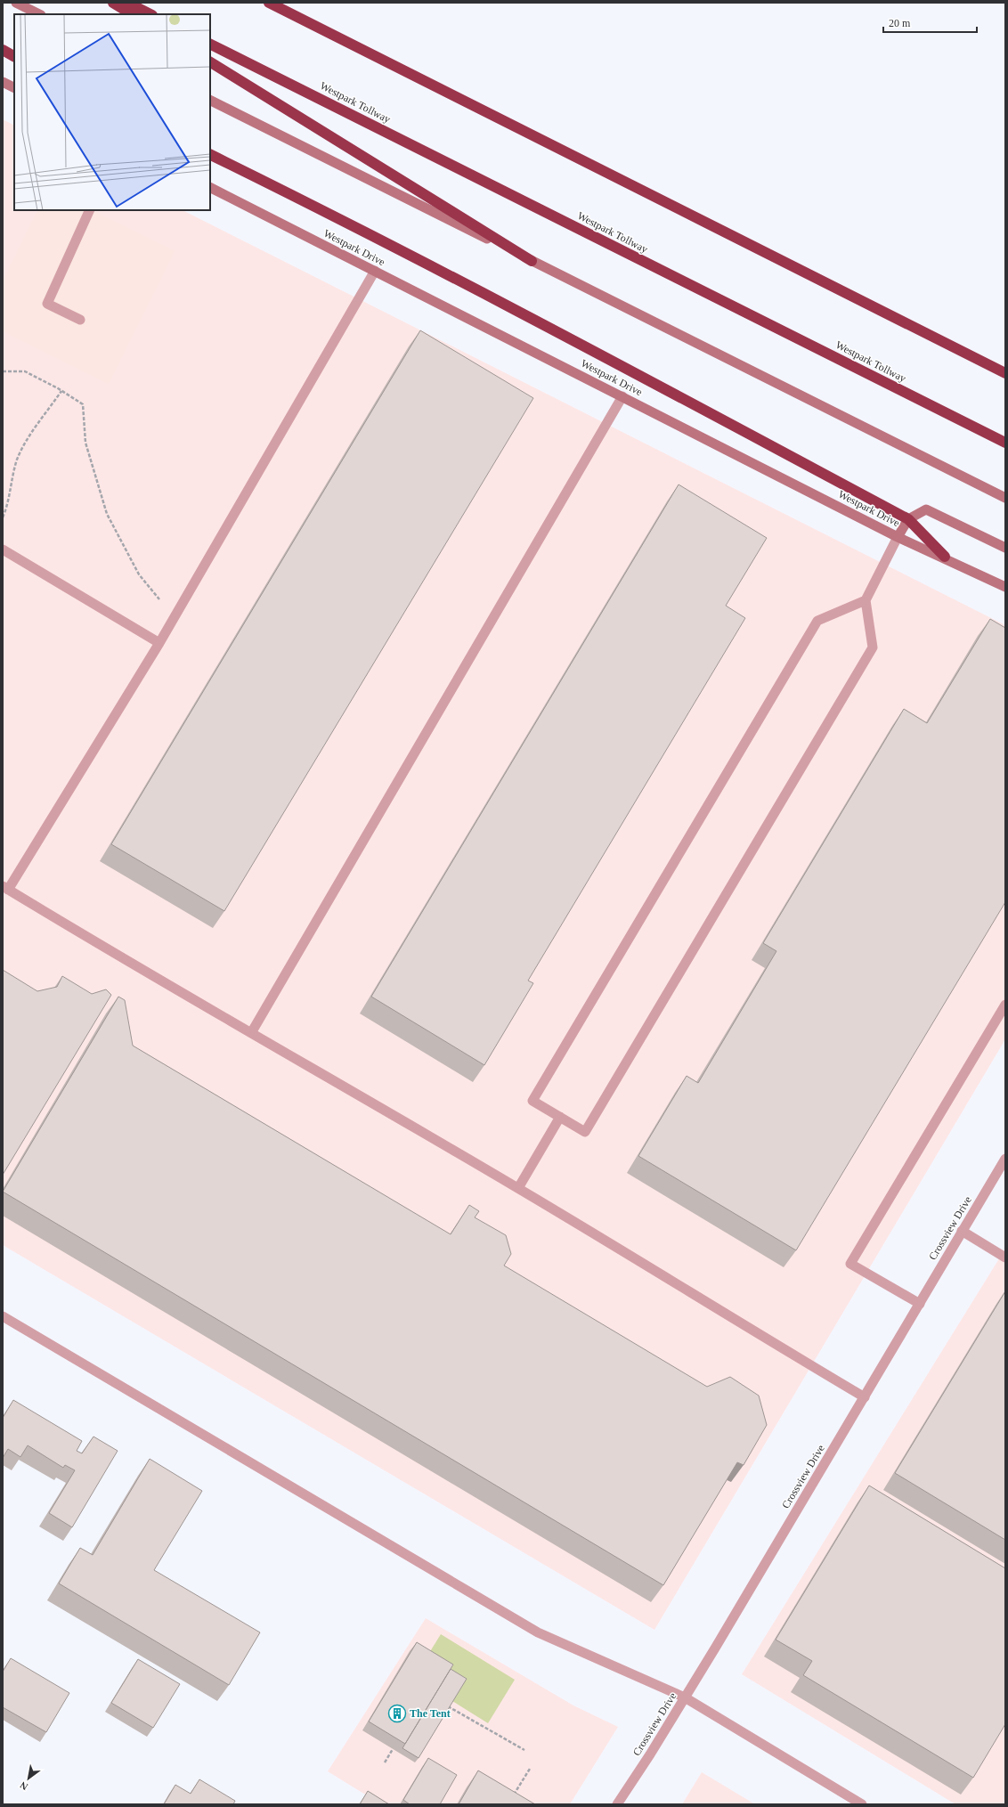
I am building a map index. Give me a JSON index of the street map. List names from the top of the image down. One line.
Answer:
{"streets":{"highway":["Westpark Tollway"],"main road":["Westpark Drive"],"street":["Crossview Drive"]},"places":{"building":["The Tent"]},"scale_bar":"20 m","north":"bottom left"}
